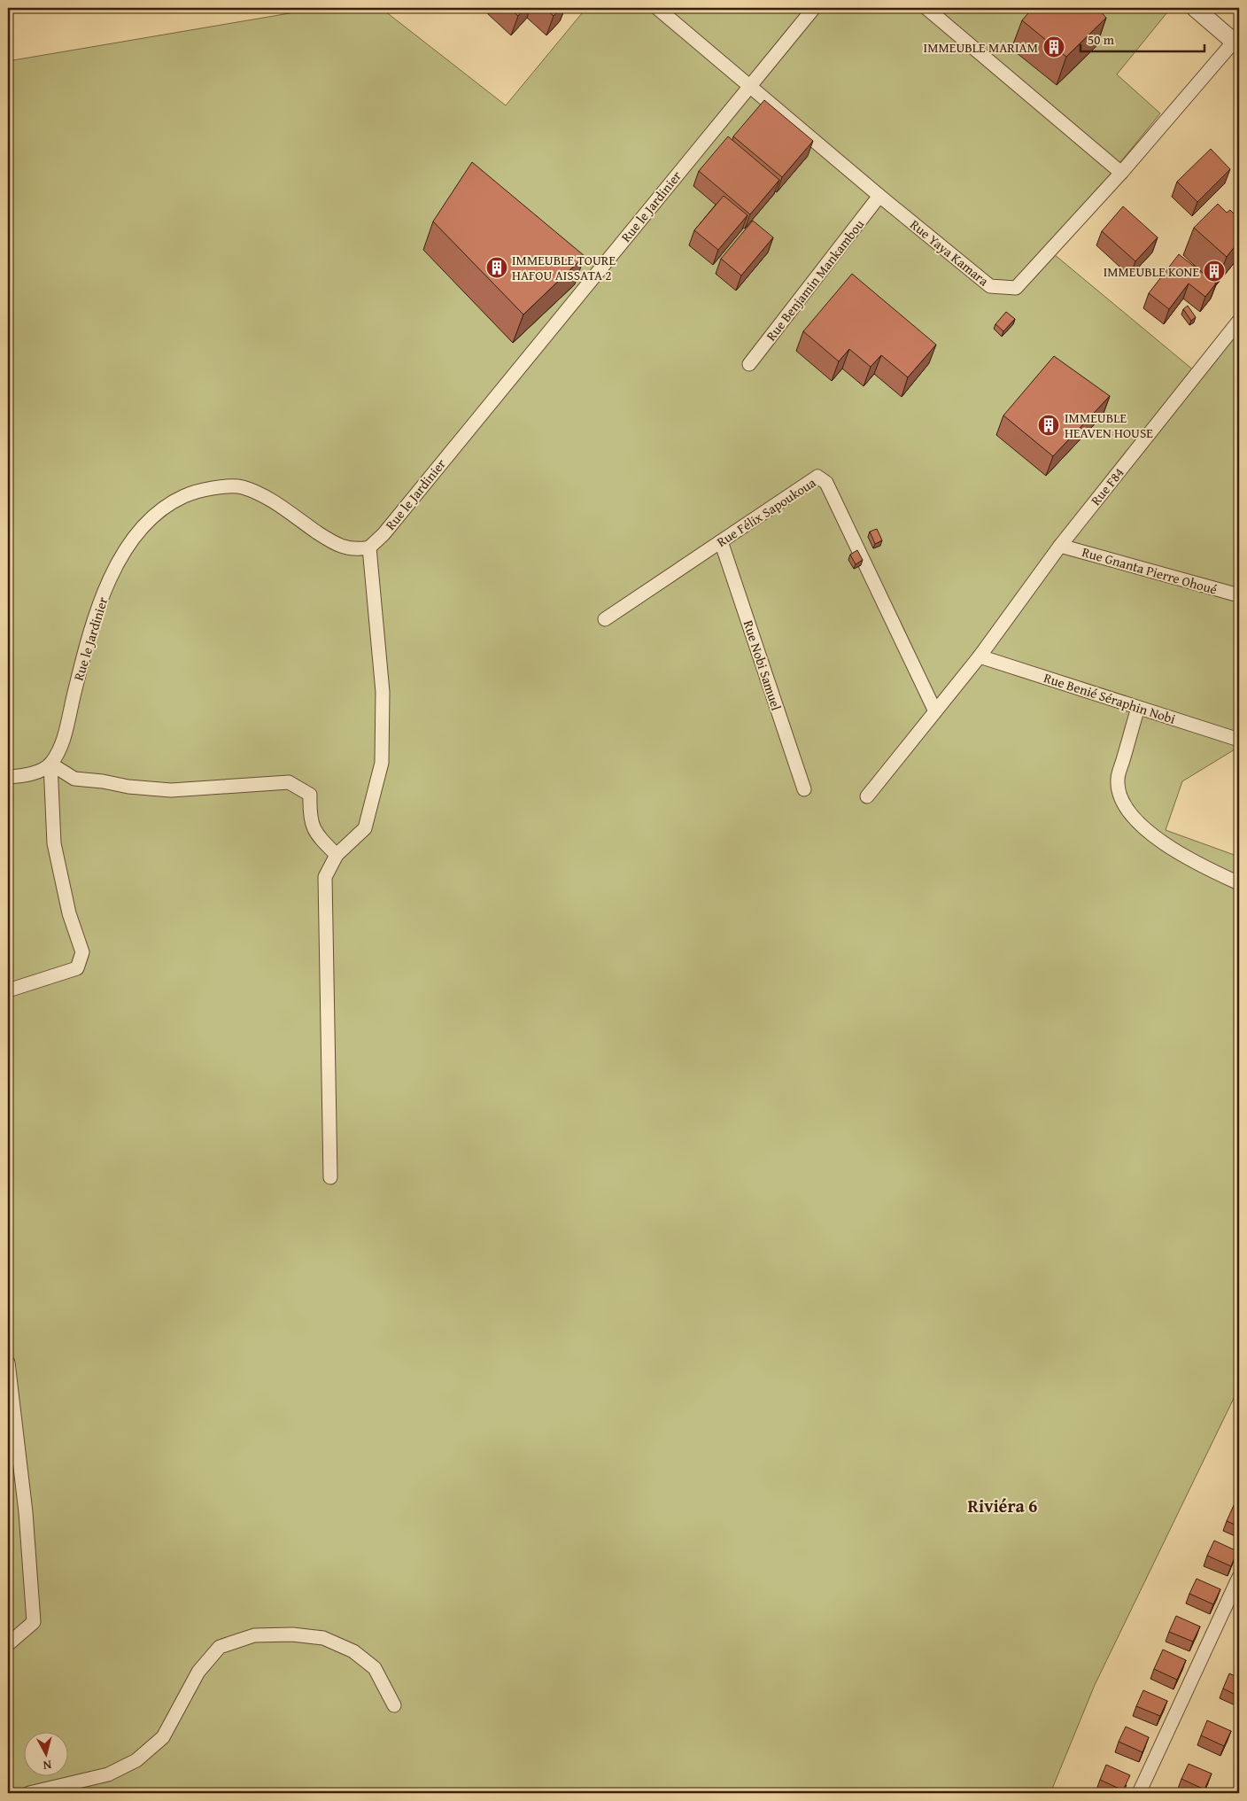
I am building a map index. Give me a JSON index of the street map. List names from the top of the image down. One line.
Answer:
{"streets":{"street":["Rue le Jardinier","Rue Yaya Kamara","Rue Benjamin Mankambou","Rue F84","Rue Félix Sapoukoua","Rue Gnanta Pierre Ohoué","Rue Nobi Samuel","Rue Benié Séraphin Nobi"]},"crossings":[["Rue le Jardinier","Rue Yaya Kamara"],["Rue Yaya Kamara","Rue Benjamin Mankambou"],["Rue F84","Rue Félix Sapoukoua"],["Rue F84","Rue Gnanta Pierre Ohoué"],["Rue F84","Rue Benié Séraphin Nobi"],["Rue Félix Sapoukoua","Rue Nobi Samuel"]],"districts":["Riviéra 6"],"places":{"building":["IMMEUBLE MARIAM","IMMEUBLE TOURE HAFOU AISSATA 2","IMMEUBLE KONE","IMMEUBLE HEAVEN HOUSE"]},"scale_bar":"50 m","north":"bottom"}
